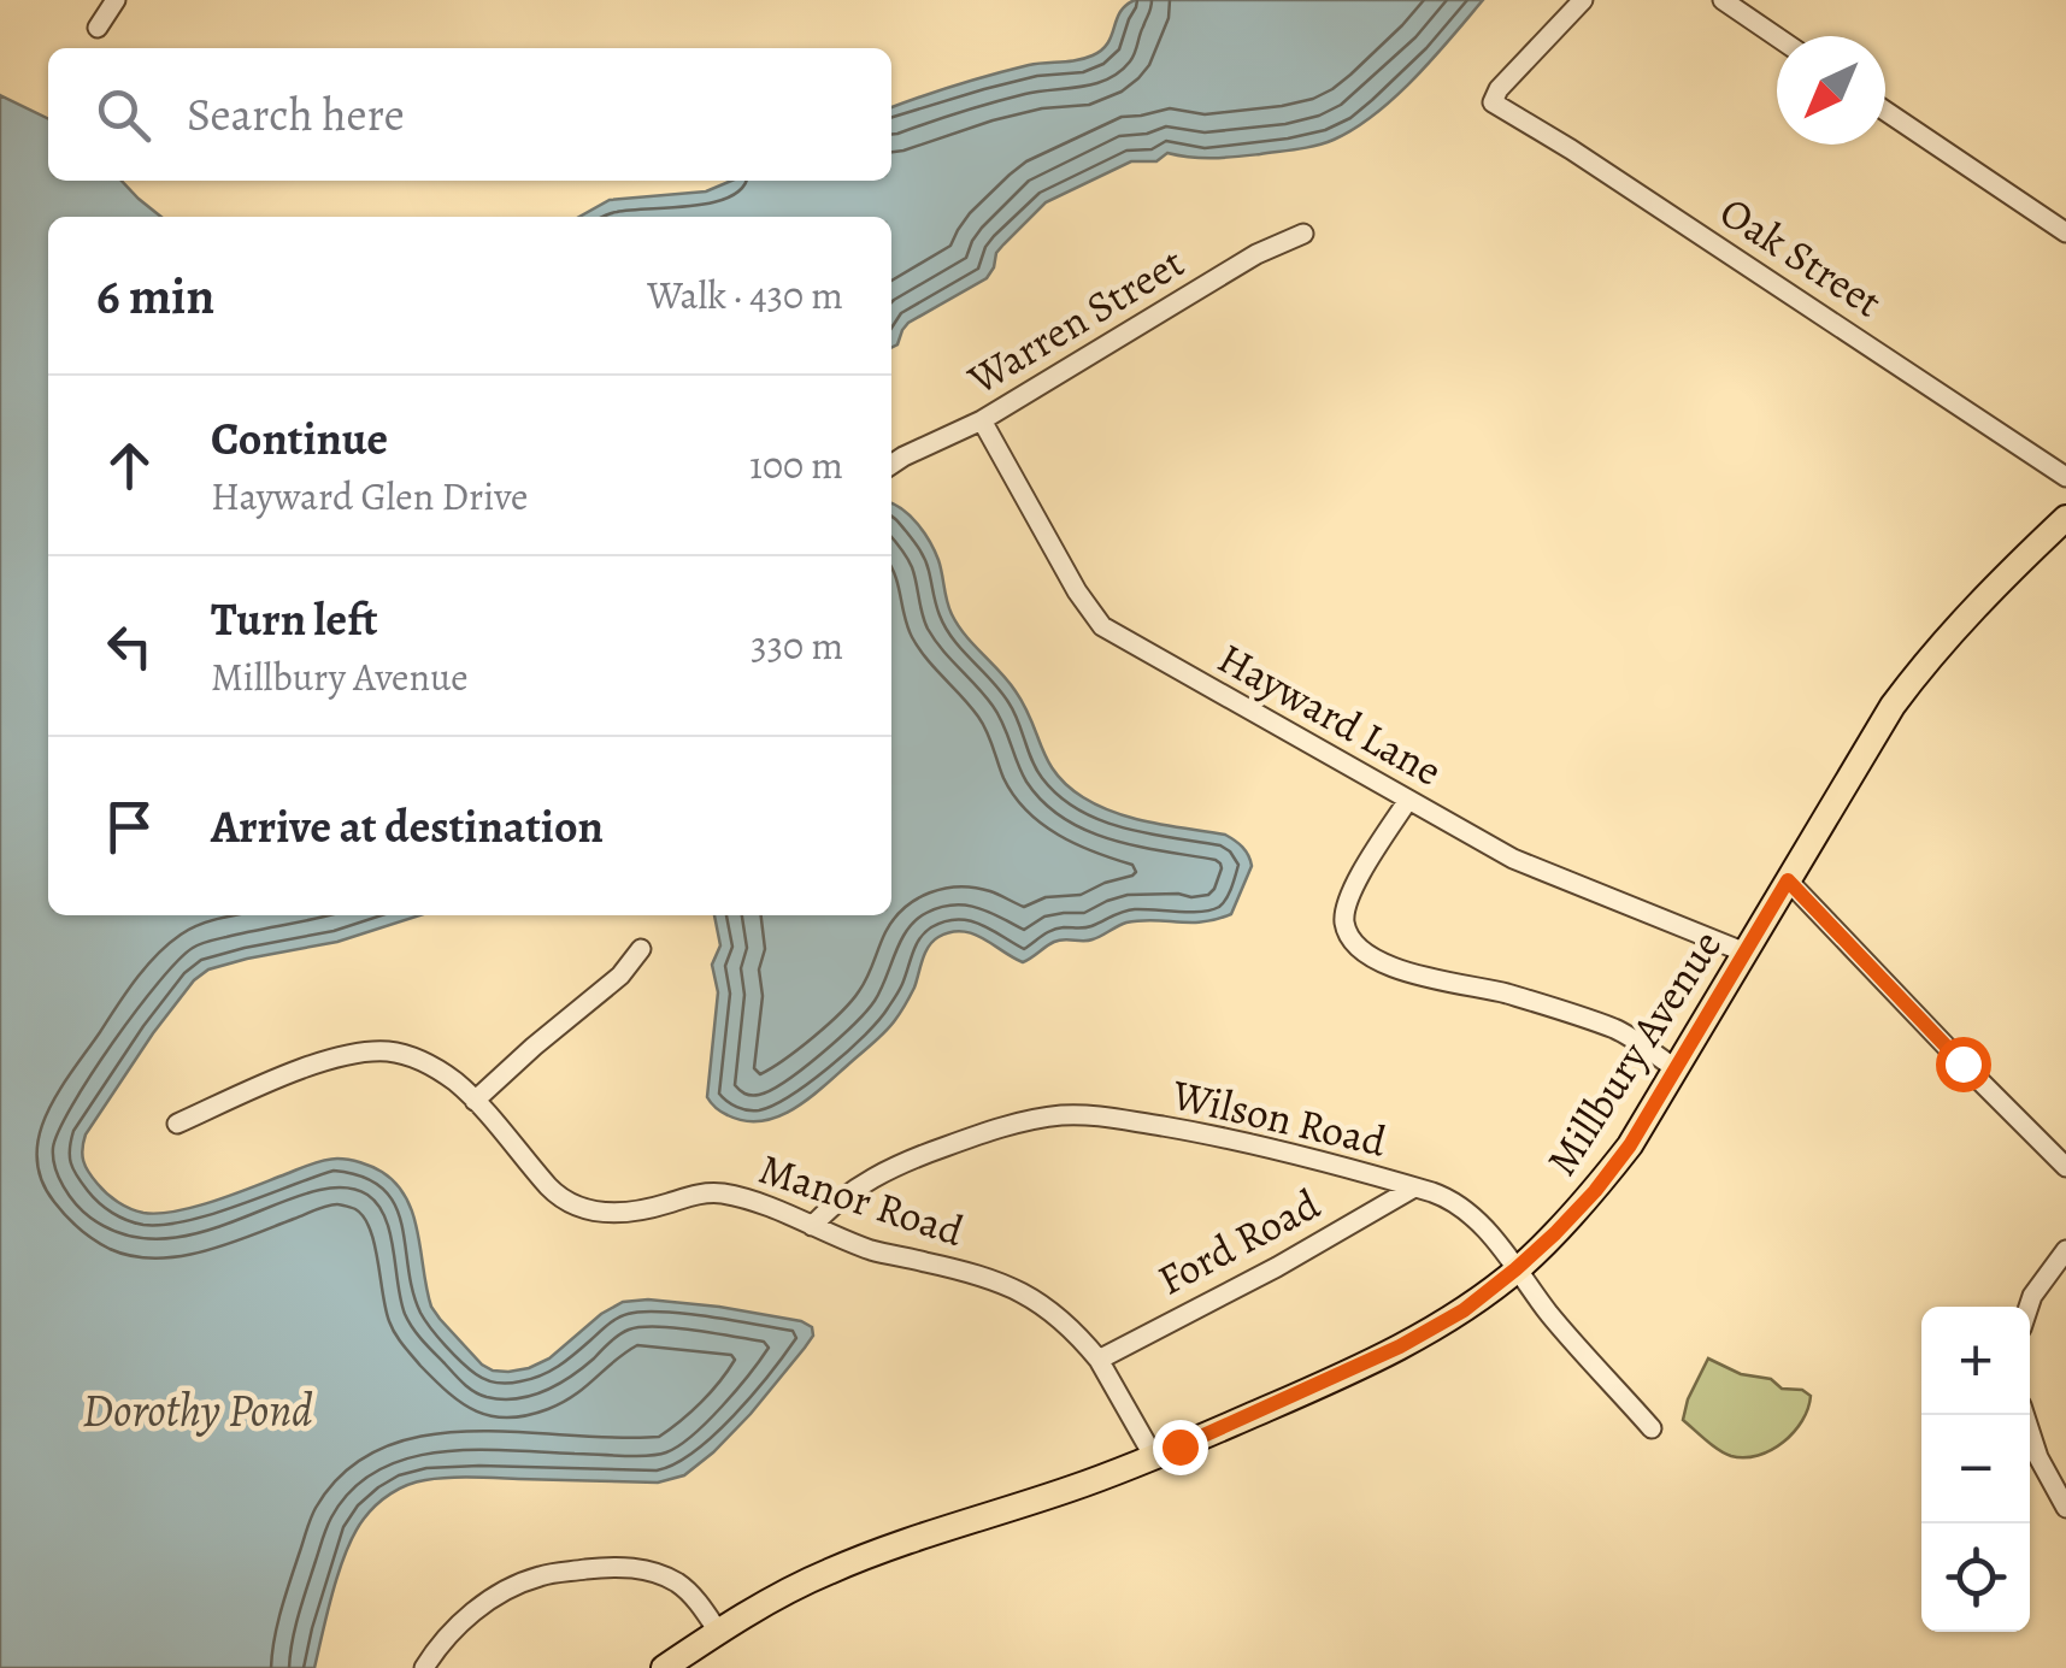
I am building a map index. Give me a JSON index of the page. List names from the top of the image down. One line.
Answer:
{"streets":{"main road":["Millbury Avenue"],"street":["Oak Street","Warren Street","Hayward Lane","Wilson Road","Manor Road","Ford Road"]},"crossings":[["Warren Street","Hayward Lane"],["Hayward Lane","Millbury Avenue"],["Millbury Avenue","Wilson Road"],["Millbury Avenue","Manor Road"],["Wilson Road","Manor Road"],["Wilson Road","Ford Road"],["Manor Road","Ford Road"]],"water":["Dorothy Pond"],"north":"bottom left","page":{"search":"Search here","heading":["6 min","Walk · 430 m"],"list":[["Continue","Hayward Glen Drive","100 m"],["Turn left","Millbury Avenue","330 m"],"Arrive at destination"],"map_buttons":["+","−"]}}
